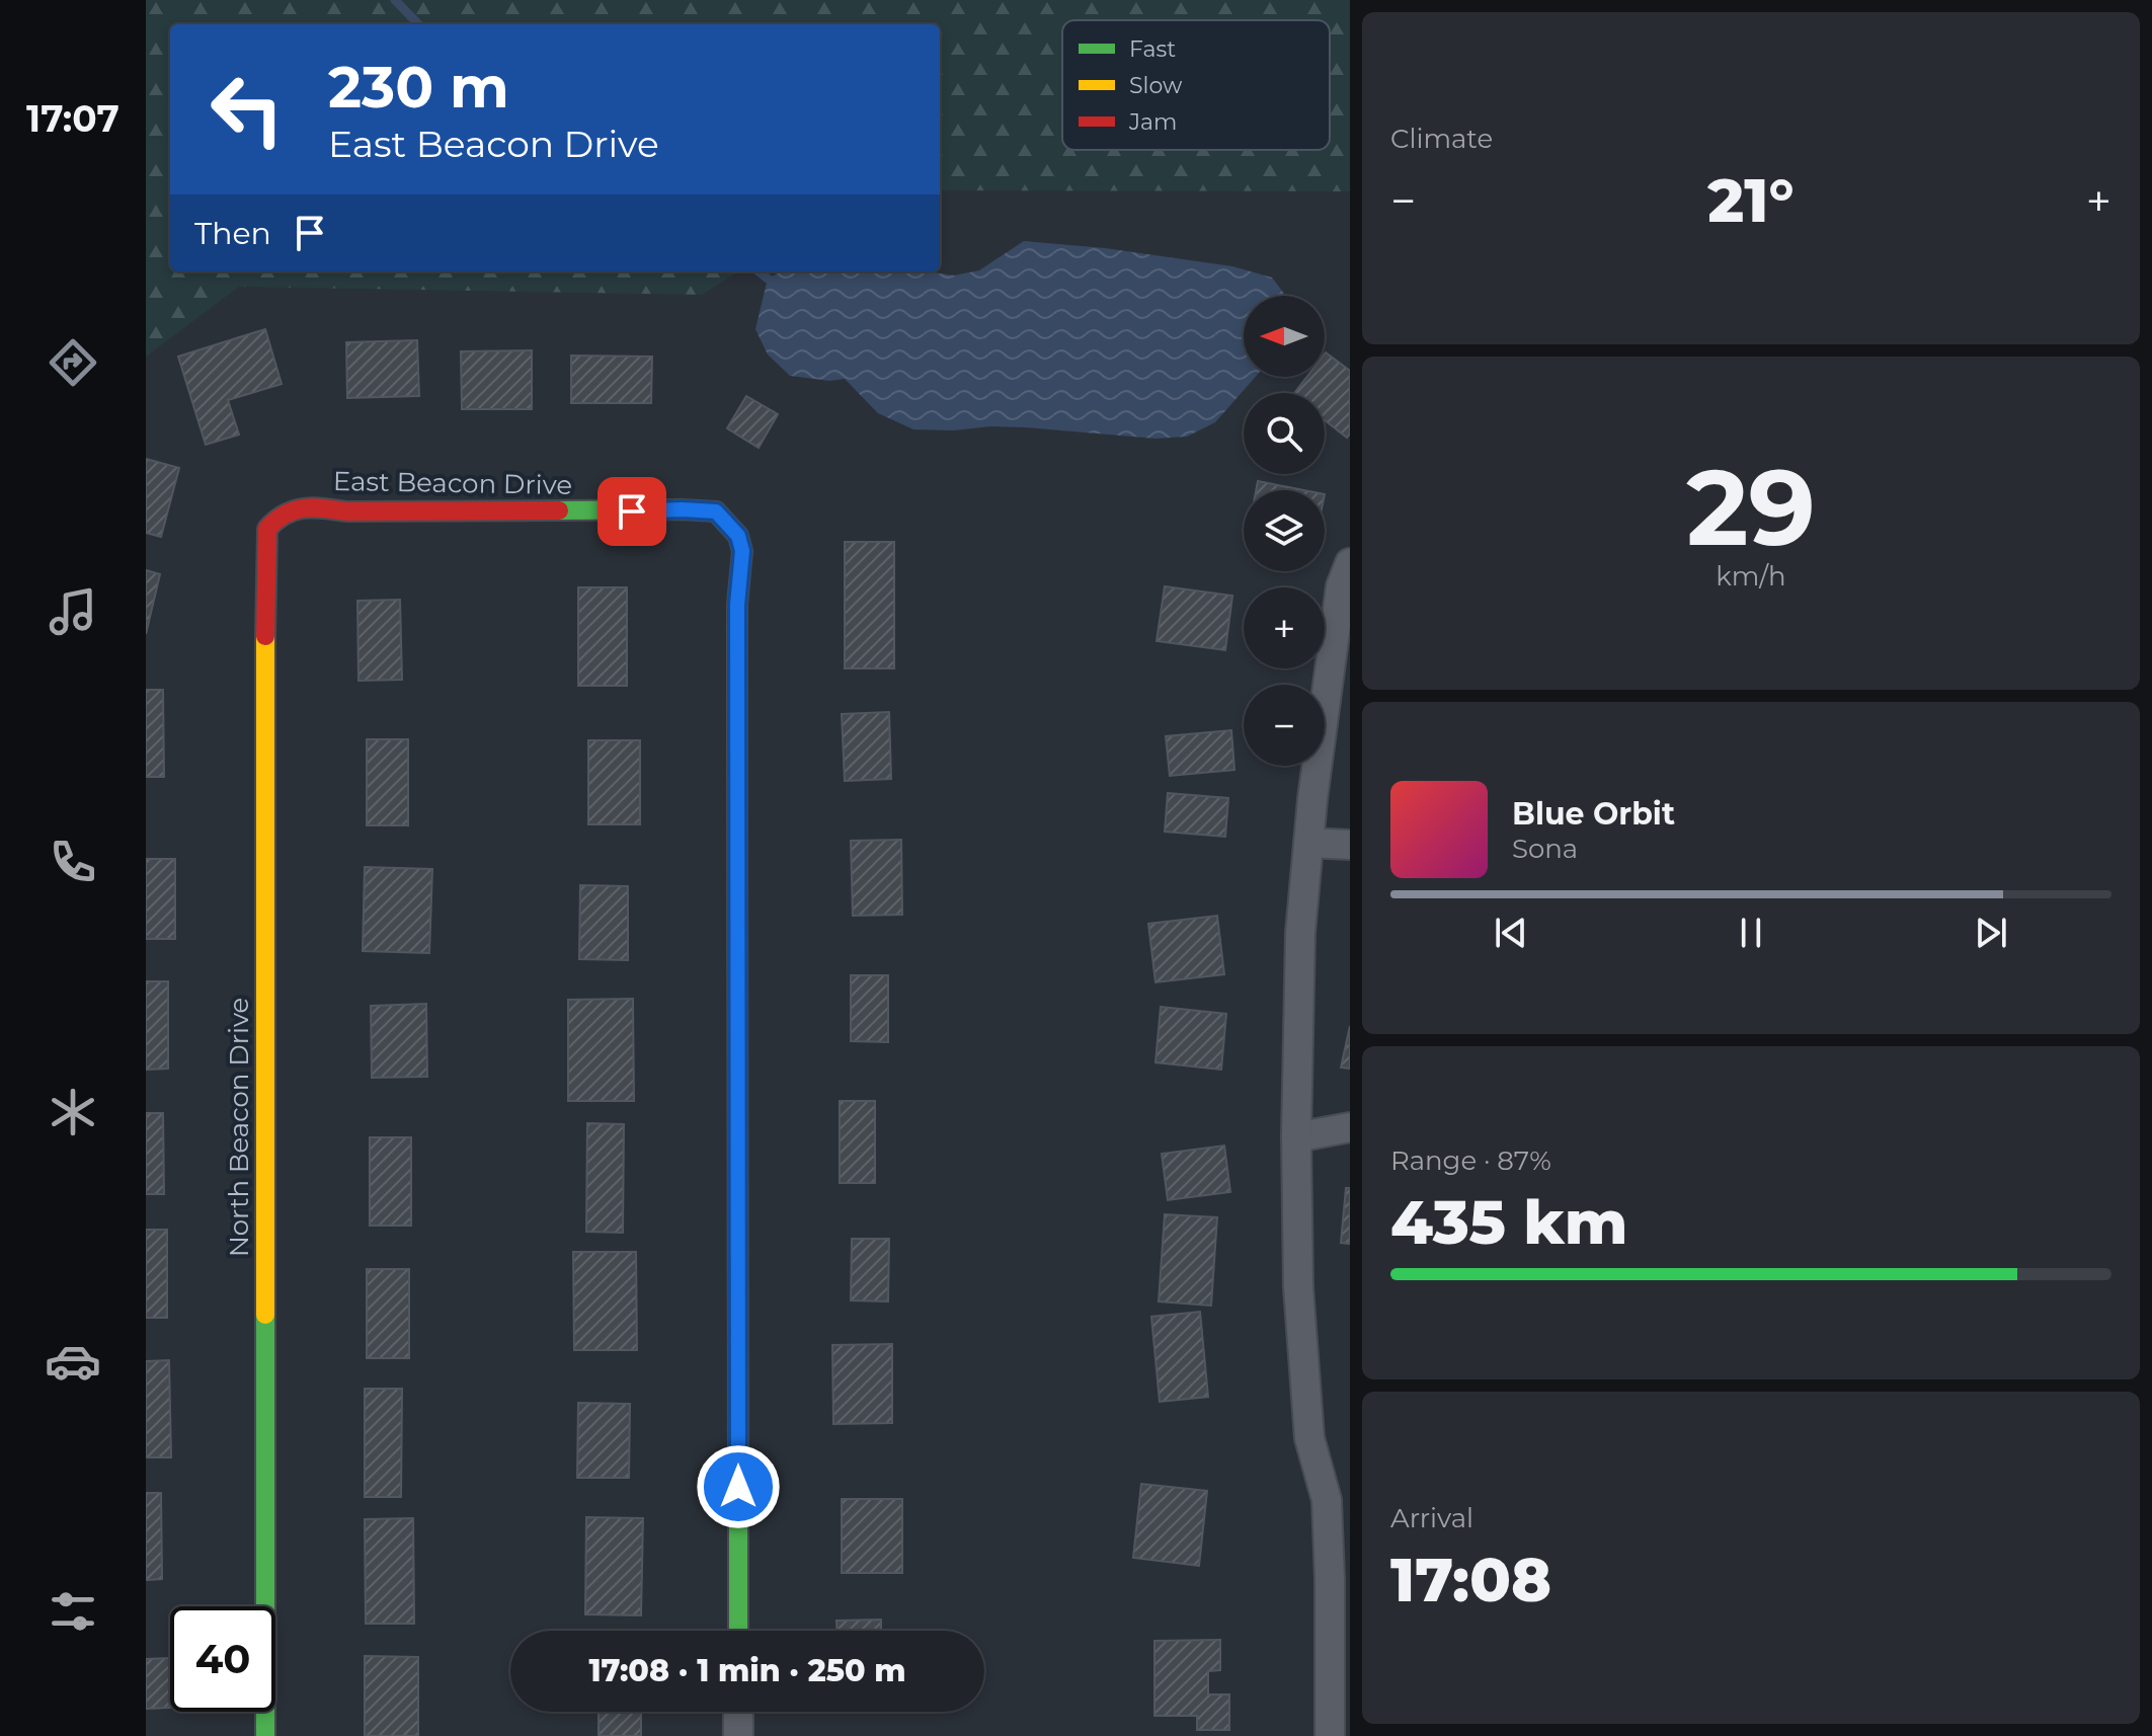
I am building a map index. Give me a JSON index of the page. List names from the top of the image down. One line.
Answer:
{"streets":{"street":["East Beacon Drive","North Beacon Drive"]},"crossings":[["East Beacon Drive","North Beacon Drive"]],"legend":["Fast","Slow","Jam"],"north":"left","page":{"tabs":"17:07","tile":["Climate",["29","km/h"],["Range · 87%","435 km"],["Arrival","17:08"]],"turn":["230 m","East Beacon Drive"],"heat":["−","21°","+"],"then":"Then","map_buttons":["+","−"],"song":["Blue Orbit","Sona"],"limit":"40","trip":"17:08 · 1 min · 250 m"}}
